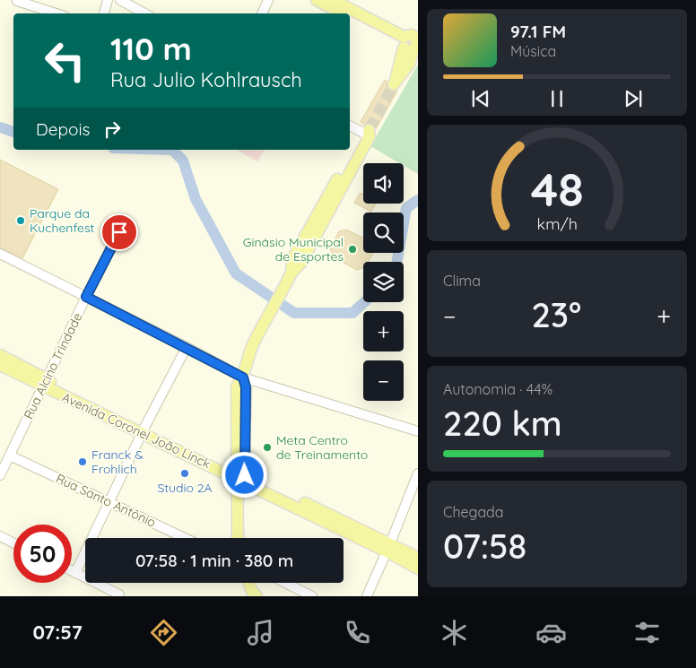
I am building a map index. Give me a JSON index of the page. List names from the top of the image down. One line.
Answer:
{"streets":{"main road":["Avenida Coronel João Linck"],"street":["Rua Alcino Trindade","Rua Santo Antônio"]},"crossings":[["Rua Alcino Trindade","Avenida Coronel João Linck"],["Rua Alcino Trindade","Rua Santo Antônio"]],"places":["Parque da Kuchenfest","Ginásio Municipal de Esportes","Meta Centro de Treinamento","Franck & Frohlich","Studio 2A"],"page":{"turn":["110 m","Rua Julio Kohlrausch"],"song":["97.1 FM","Música"],"then":"Depois","map_buttons":["+","−"],"tile":["Clima",["Autonomia · 44%","220 km"],["Chegada","07:58"]],"heat":["−","23°","+"],"limit":"50","trip":"07:58 · 1 min · 380 m","tabs":"07:57","gauge":["48","km/h"]}}
